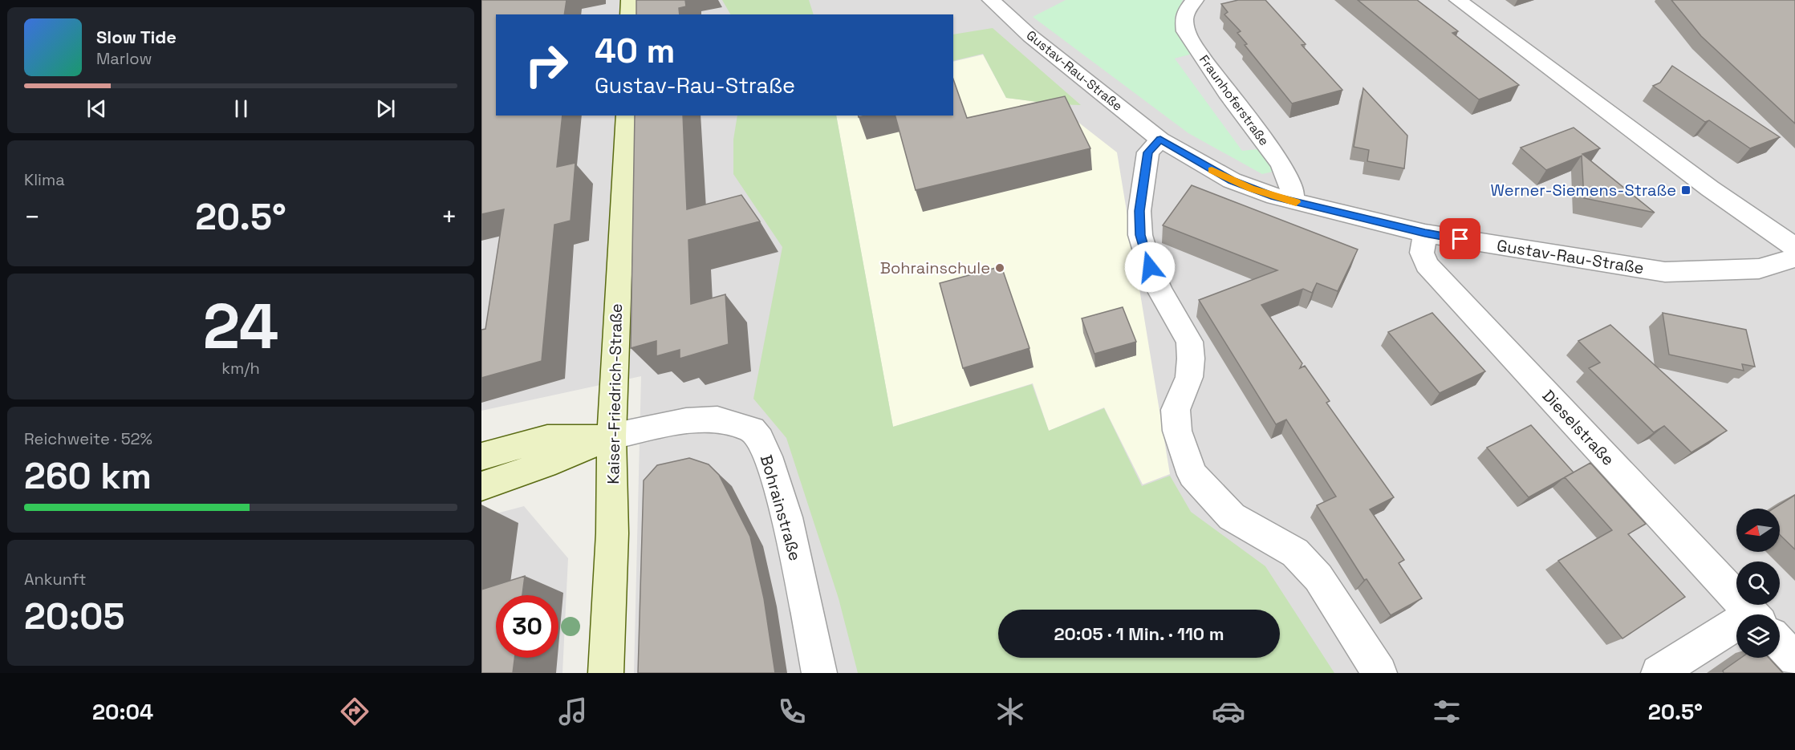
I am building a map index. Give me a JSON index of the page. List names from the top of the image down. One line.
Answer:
{"streets":{"street":["Gustav-Rau-Straße","Fraunhoferstraße","Kaiser-Friedrich-Straße","Dieselstraße","Bohrainstraße"]},"crossings":[["Gustav-Rau-Straße","Fraunhoferstraße"],["Gustav-Rau-Straße","Dieselstraße"],["Kaiser-Friedrich-Straße","Bohrainstraße"]],"places":{"transit":["Werner-Siemens-Straße"],"other":["Bohrainschule"]},"north":"left","page":{"turn":["40 m","Gustav-Rau-Straße"],"song":["Slow Tide","Marlow"],"tile":["Klima",["24","km/h"],["Reichweite · 52%","260 km"],["Ankunft","20:05"]],"heat":["−","20.5°","+"],"limit":"30","trip":"20:05 · 1 Min. · 110 m","tabs":["20:04","20.5°"]}}
